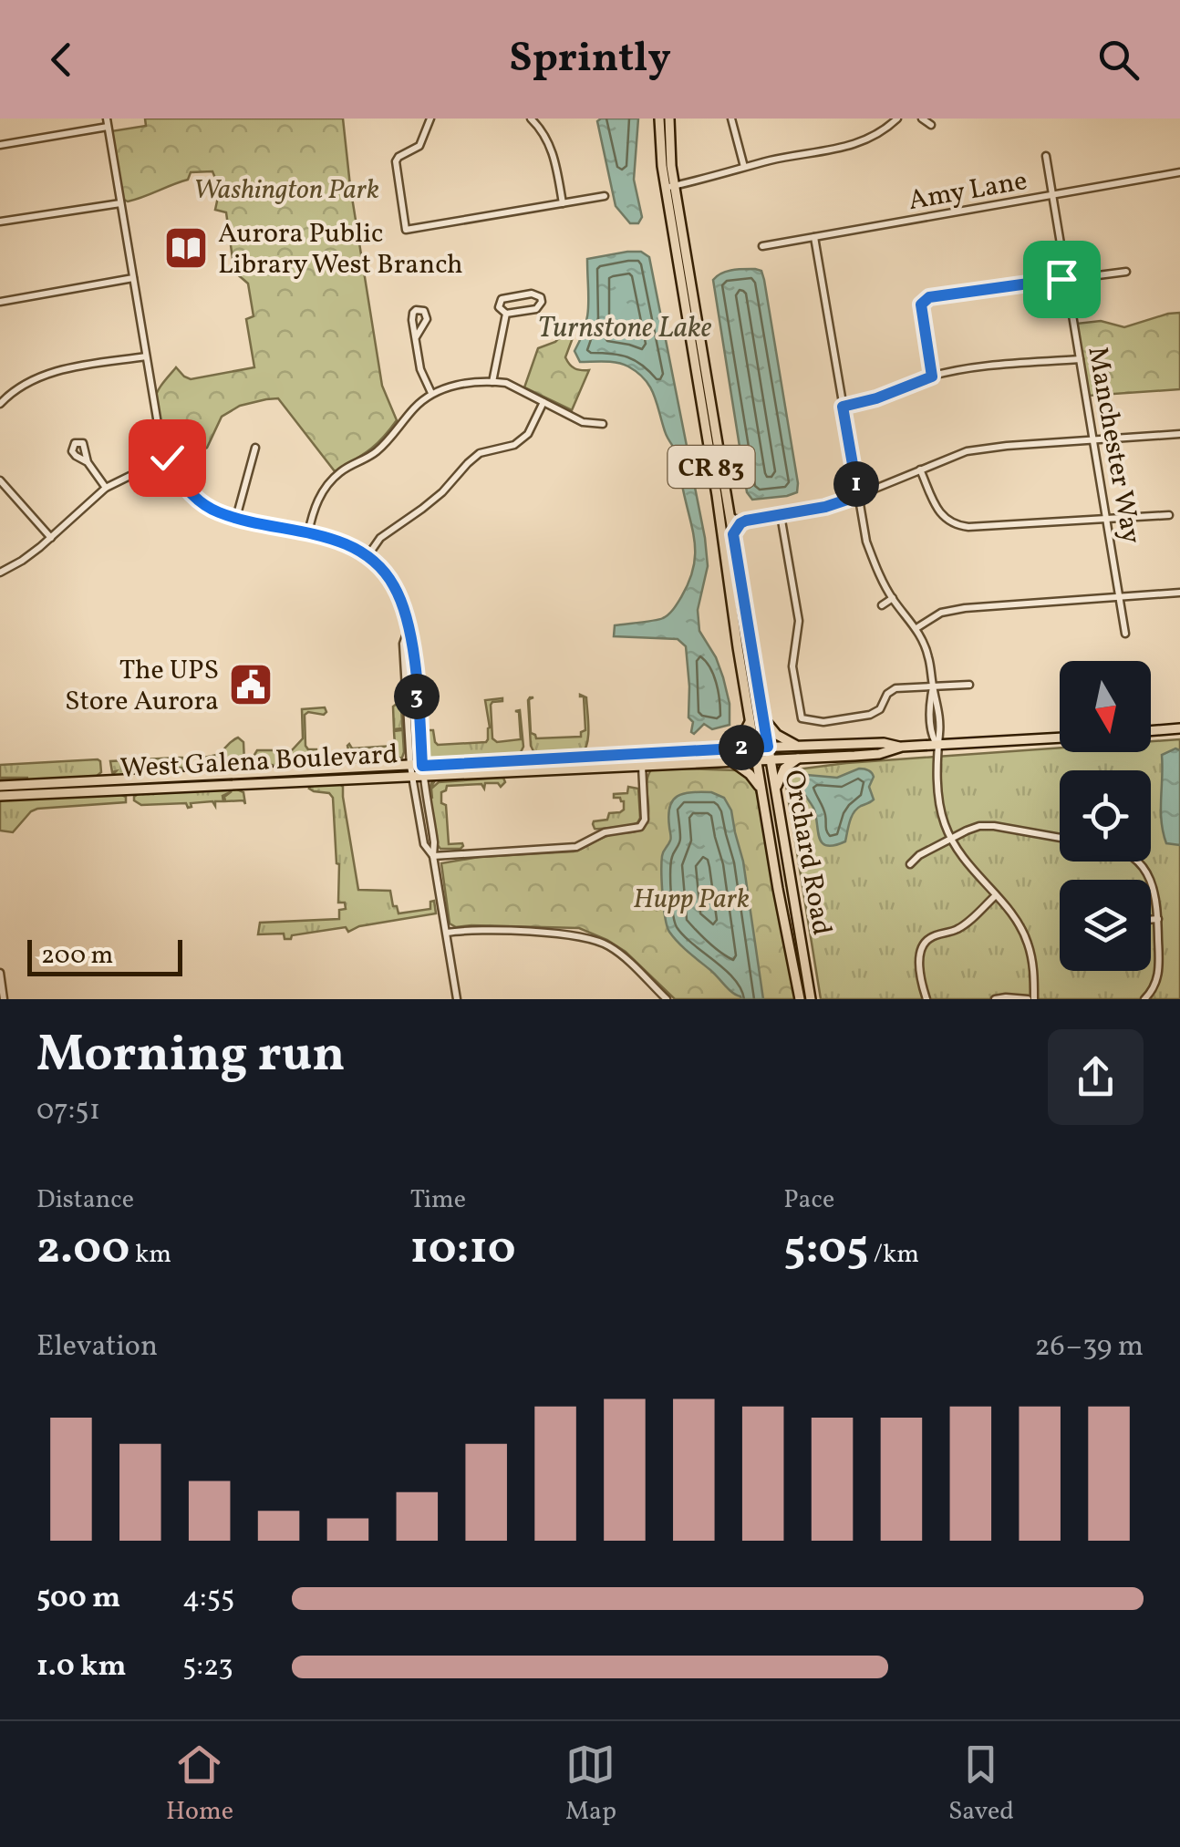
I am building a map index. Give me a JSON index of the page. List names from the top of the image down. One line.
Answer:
{"streets":{"main road":["CR 83","West Galena Boulevard","Orchard Road"],"street":["Amy Lane","Manchester Way"]},"crossings":[["Amy Lane","Manchester Way"],["West Galena Boulevard","Orchard Road"]],"water":["Turnstone Lake"],"parks":["Washington Park","Hupp Park"],"places":{"library":["Aurora Public Library West Branch"],"public building":["The UPS Store Aurora"]},"scale_bar":"200 m","north":"bottom","page":{"header":"Sprintly","pins":["1","3","2"],"scale":"200 m","heading":["Morning run","07:51"],"stats":[["Distance","2.00 km"],["Time","10:10"],["Pace","5:05 /km"]],"chart":["Elevation","26–39 m"],"list":[{"name":"500 m","note":"4:55"},{"name":"1.0 km","note":"5:23"}],"tabs":["Home","Map","Saved"]}}
